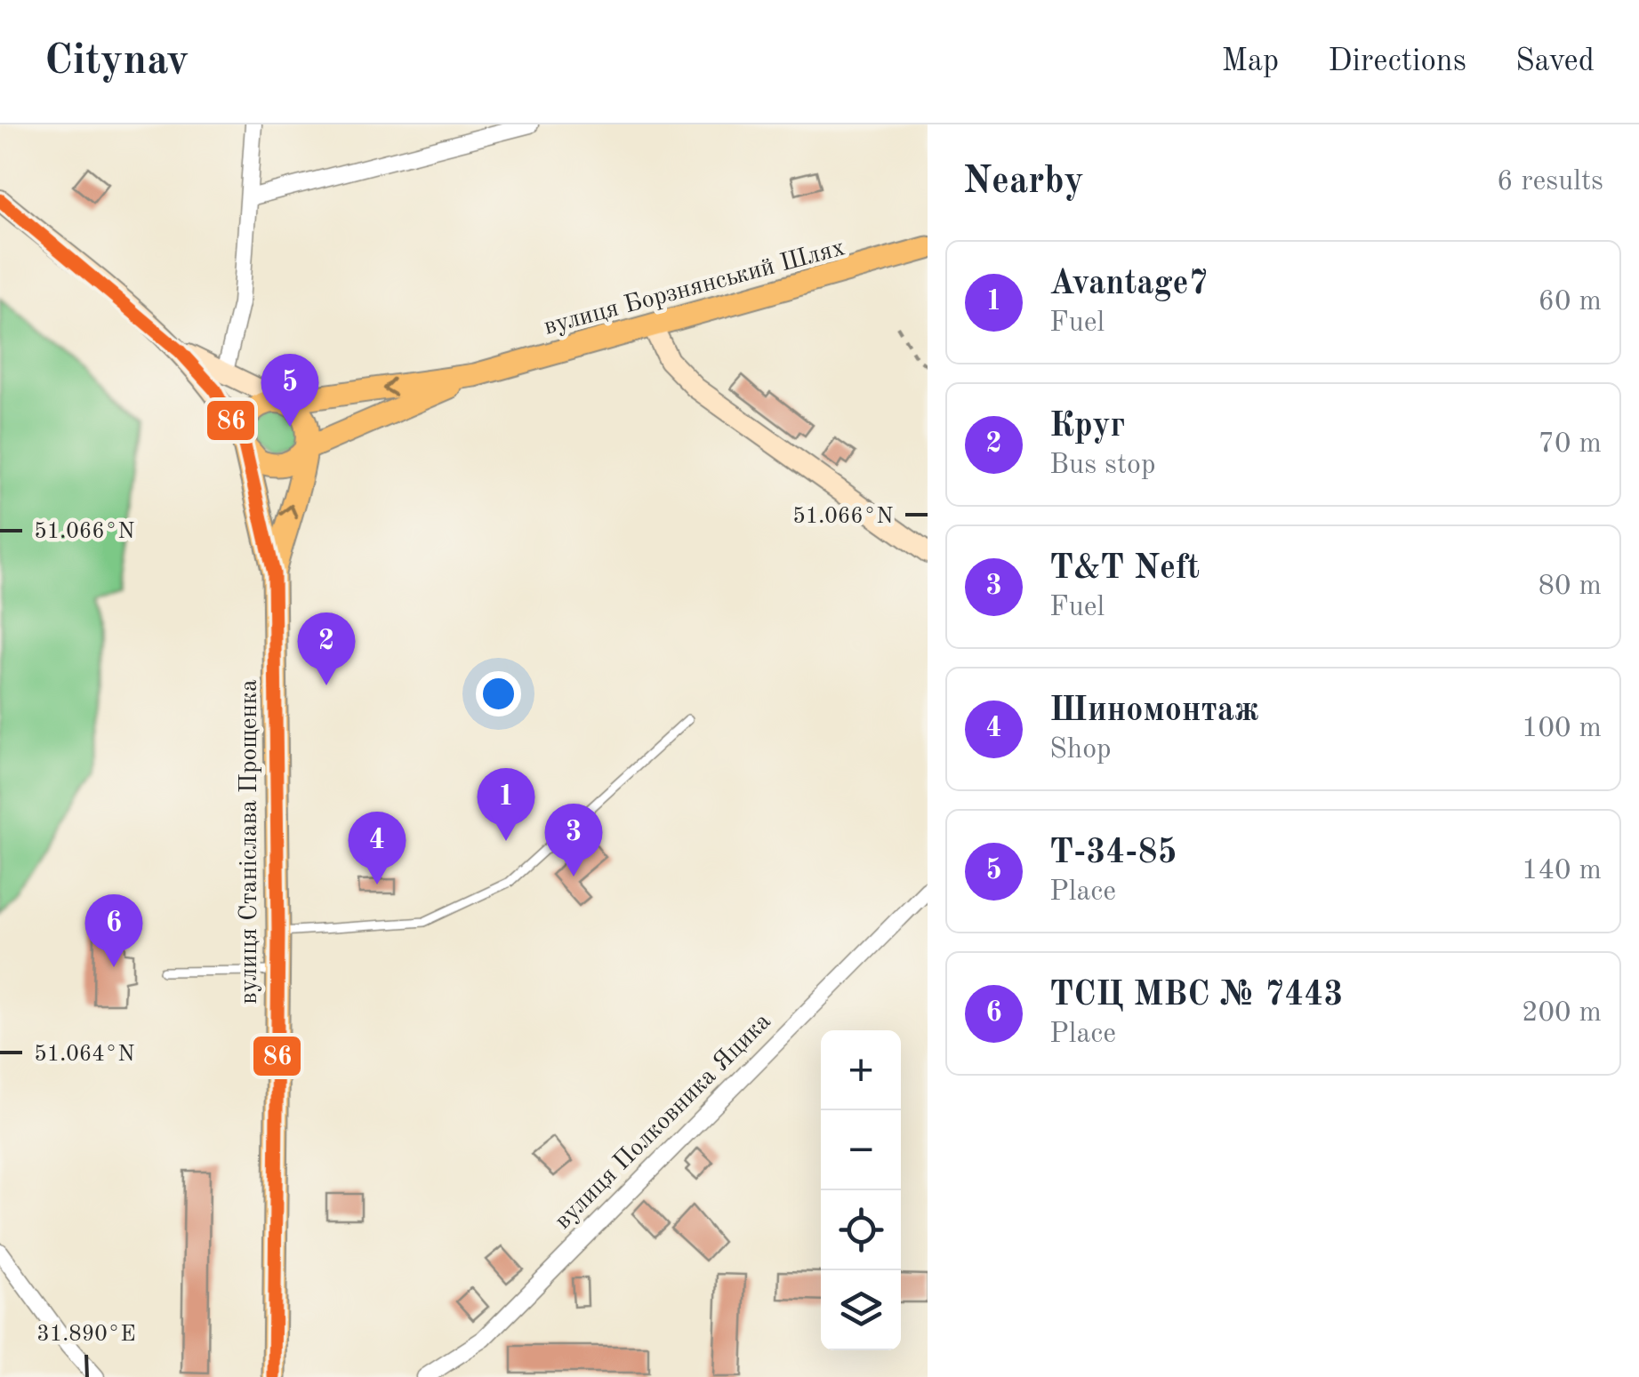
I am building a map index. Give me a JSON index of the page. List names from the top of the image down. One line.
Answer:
{"streets":{"main road":["вулиця Борзнянський Шлях","вулиця Станіслава Прощенка"],"street":["вулиця Полковника Яцика"]},"crossings":[["вулиця Борзнянський Шлях","вулиця Станіслава Прощенка"]],"lines":["transit line 86"],"page":{"header":"Citynav","nav":["Map","Directions","Saved"],"heading":["Nearby","6 results"],"list":[{"mark":"1","name":"Avantage7","note":"Fuel","value":"60 m"},{"mark":"2","name":"Круг","note":"Bus stop","value":"70 m"},{"mark":"3","name":"T&T Neft","note":"Fuel","value":"80 m"},{"mark":"4","name":"Шиномонтаж","note":"Shop","value":"100 m"},{"mark":"5","name":"Т-34-85","note":"Place","value":"140 m"},{"mark":"6","name":"ТСЦ МВС № 7443","note":"Place","value":"200 m"}],"pins":["5","2","1","3","4","6"],"map_buttons":["+","−"]},"coordinates":["51.066°N","51.064°N","31.890°E"]}
